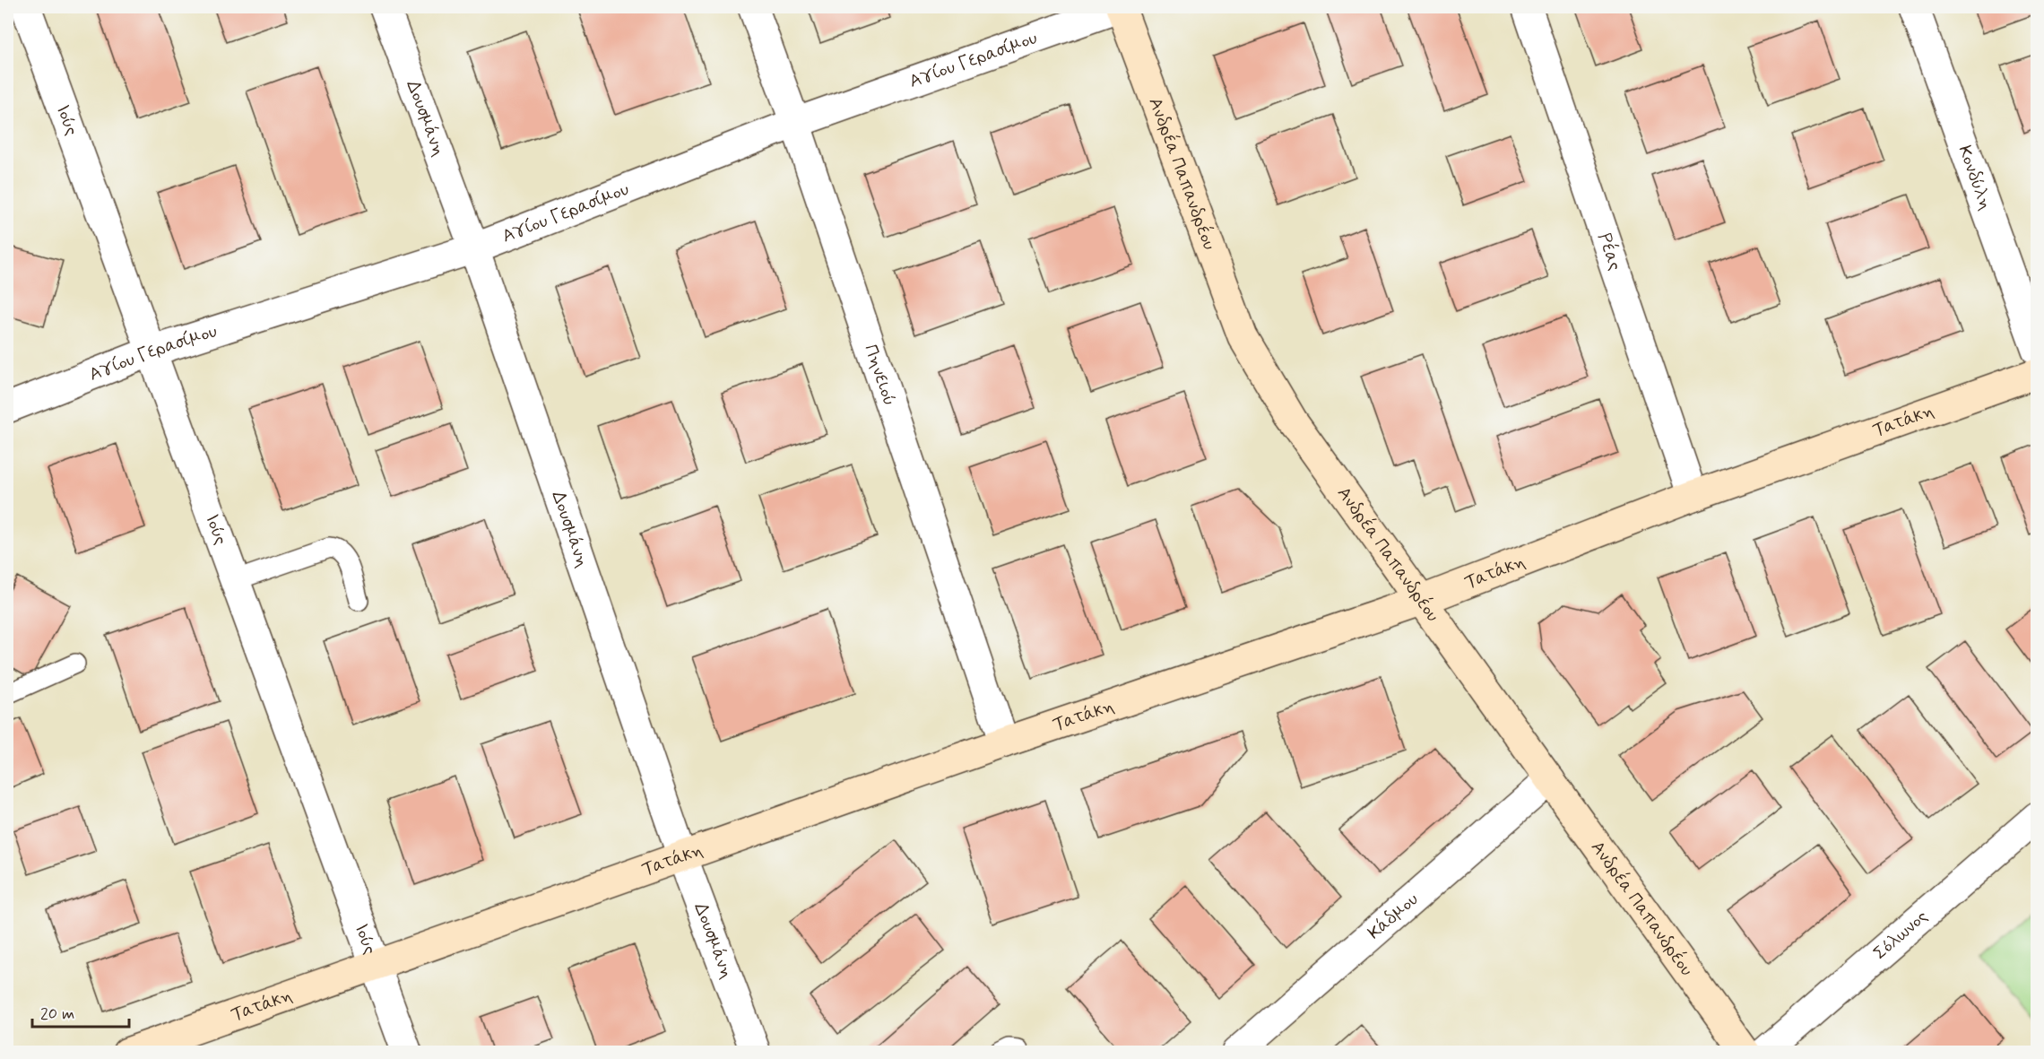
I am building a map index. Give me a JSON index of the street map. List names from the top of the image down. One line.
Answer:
{"streets":{"street":["Αγίου Γερασίμου","Δουσμάνη","Ιούς","Ανδρέα Παπανδρέου","Κονδύλη","Ρέας","Πηνειού","Τατάκη","Κάδμου","Σόλωνος"]},"crossings":[["Αγίου Γερασίμου","Δουσμάνη"],["Αγίου Γερασίμου","Ιούς"],["Αγίου Γερασίμου","Ανδρέα Παπανδρέου"],["Αγίου Γερασίμου","Πηνειού"],["Δουσμάνη","Τατάκη"],["Ιούς","Τατάκη"],["Ανδρέα Παπανδρέου","Τατάκη"],["Ανδρέα Παπανδρέου","Κάδμου"],["Ρέας","Τατάκη"],["Πηνειού","Τατάκη"]],"scale_bar":"20 m"}
